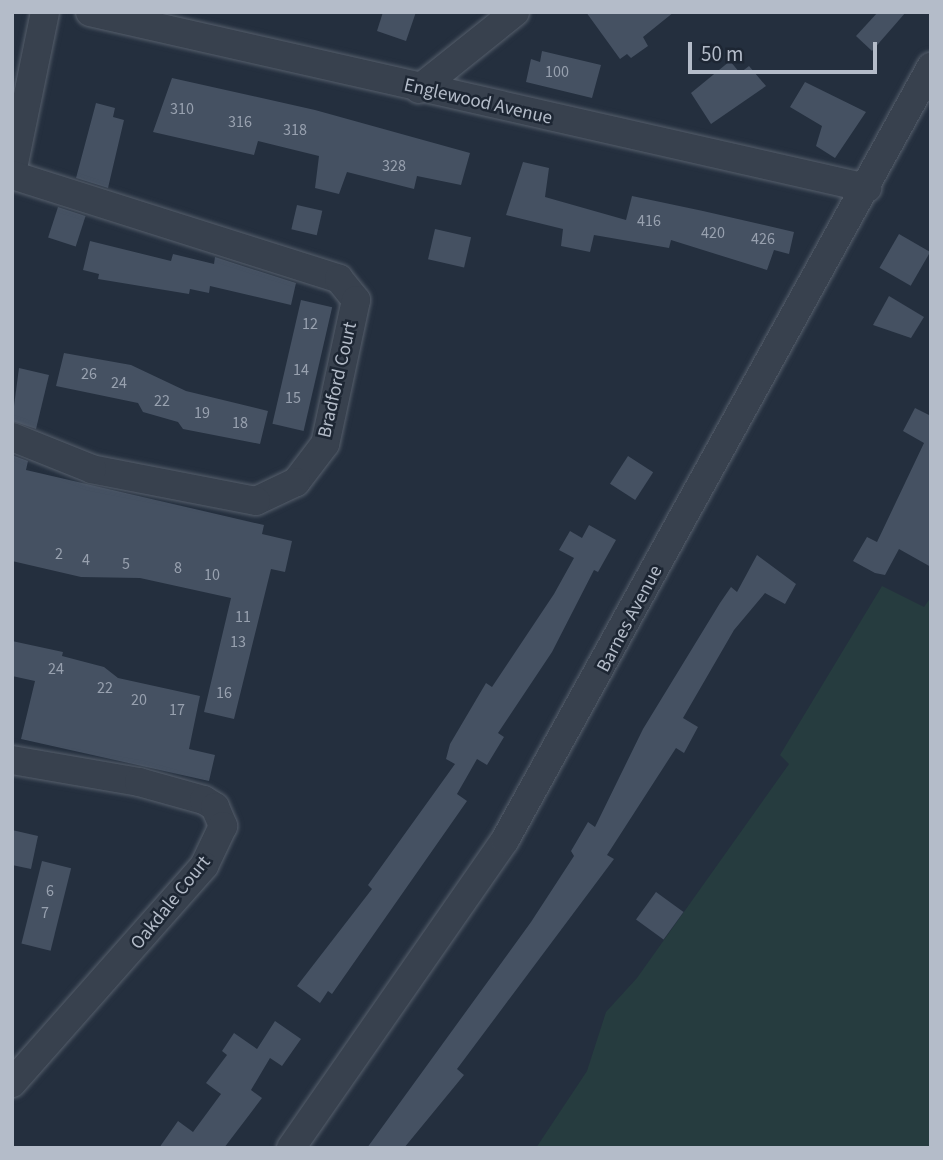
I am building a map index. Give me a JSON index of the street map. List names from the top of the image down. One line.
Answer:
{"streets":{"street":["Englewood Avenue","Bradford Court","Barnes Avenue","Oakdale Court"]},"crossings":[["Englewood Avenue","Barnes Avenue"]],"house_numbers":["100","310","316","318","328","416","420","426","12","14","26","24","15","22","19","18","2","4","5","8","10","11","13","24","22","16","20","17","6","7"],"scale_bar":"50 m"}
